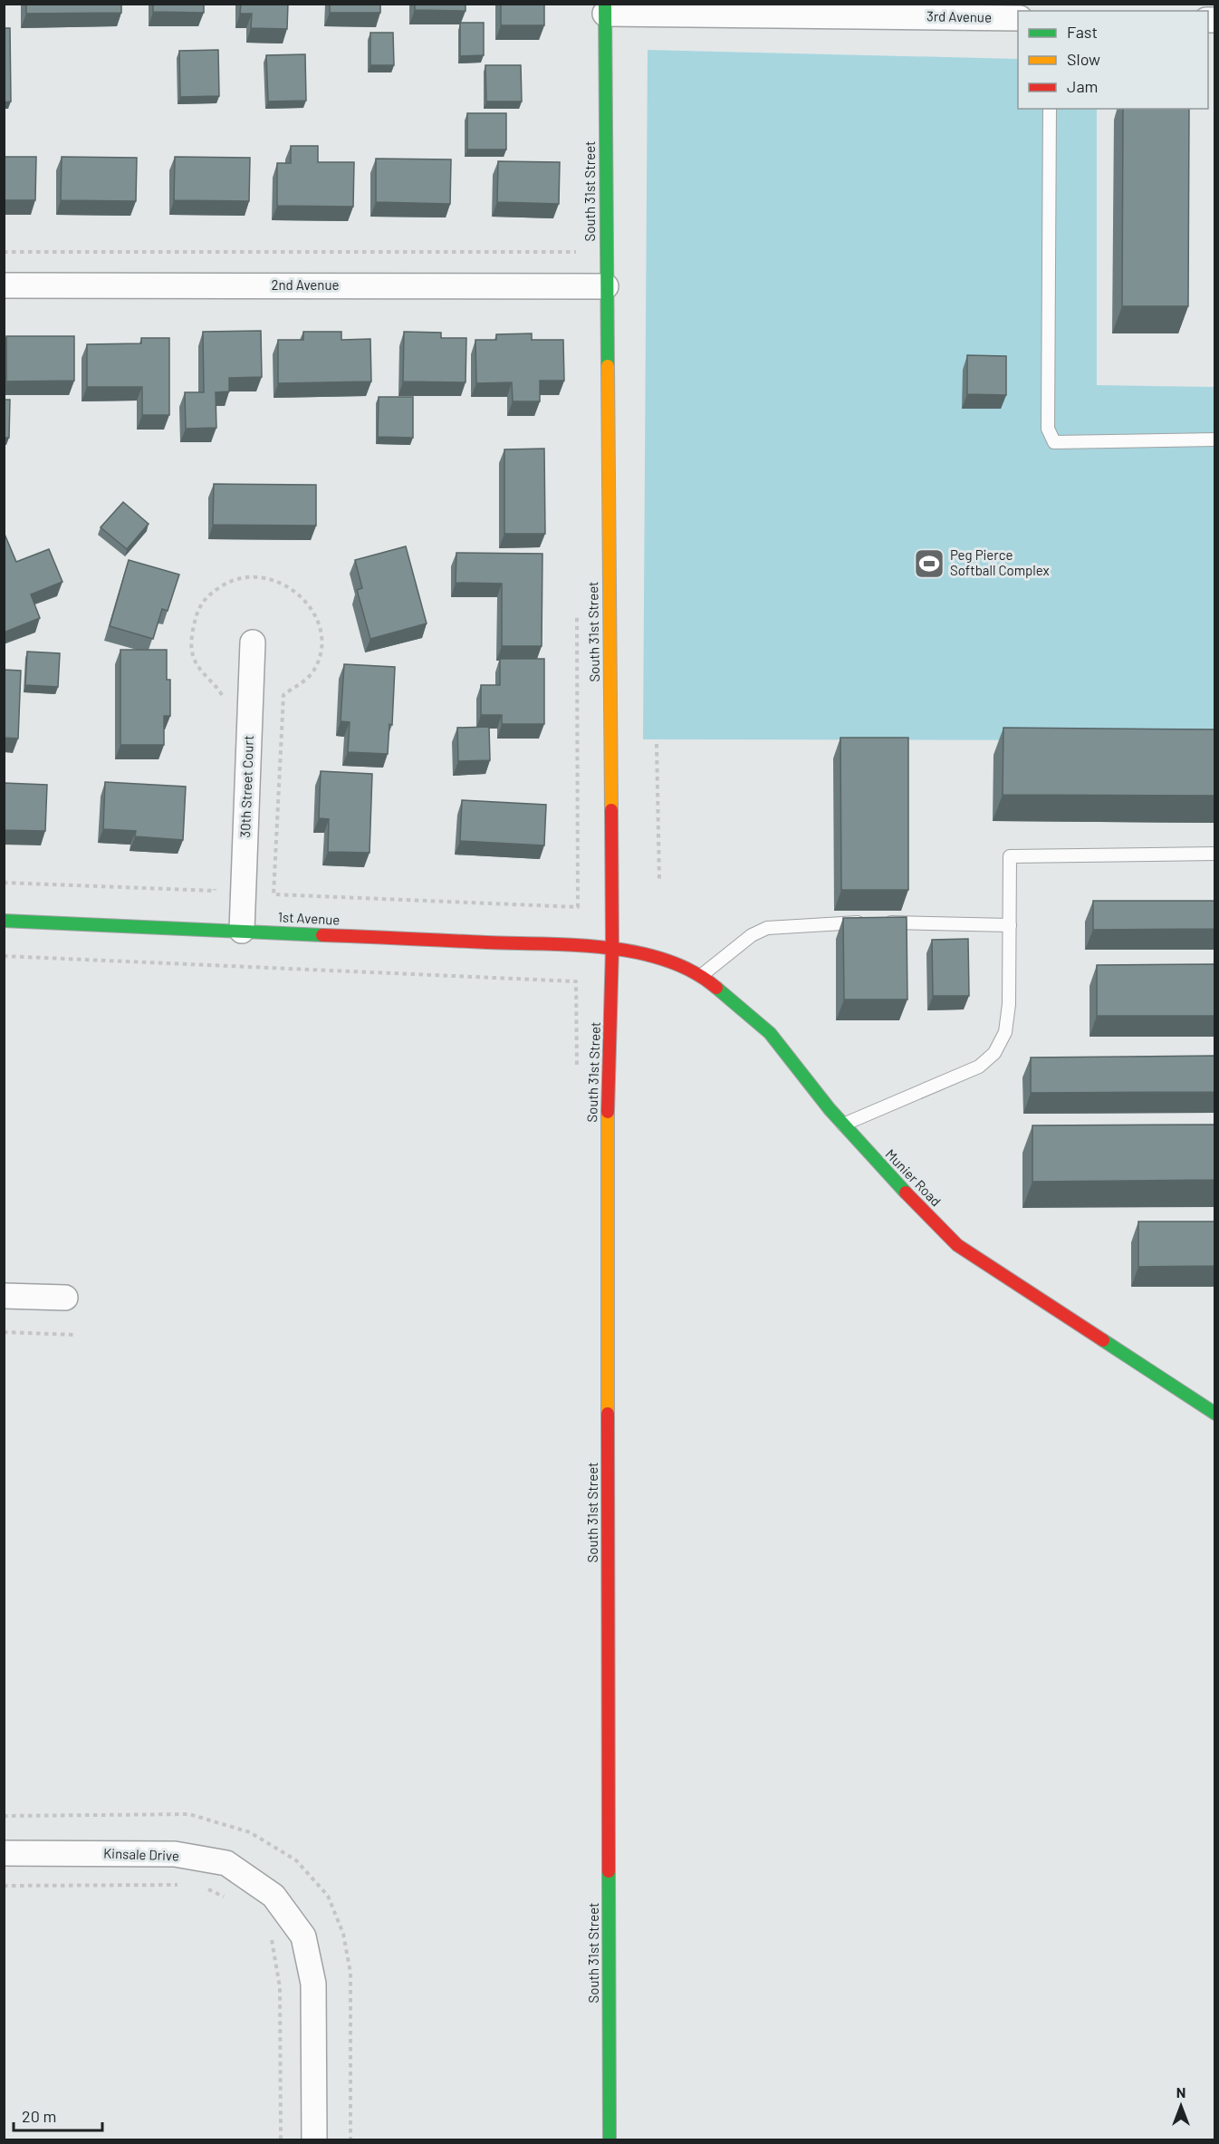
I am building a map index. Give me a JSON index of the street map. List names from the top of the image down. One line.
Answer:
{"streets":{"street":["3rd Avenue","South 31st Street","2nd Avenue","30th Street Court","1st Avenue","Munier Road","Kinsale Drive"]},"crossings":[["3rd Avenue","South 31st Street"],["South 31st Street","2nd Avenue"],["South 31st Street","1st Avenue"],["South 31st Street","Munier Road"],["30th Street Court","1st Avenue"],["1st Avenue","Munier Road"]],"places":{"sports":["Peg Pierce Softball Complex"]},"legend":["Fast","Slow","Jam"],"scale_bar":"20 m","north":"top"}
